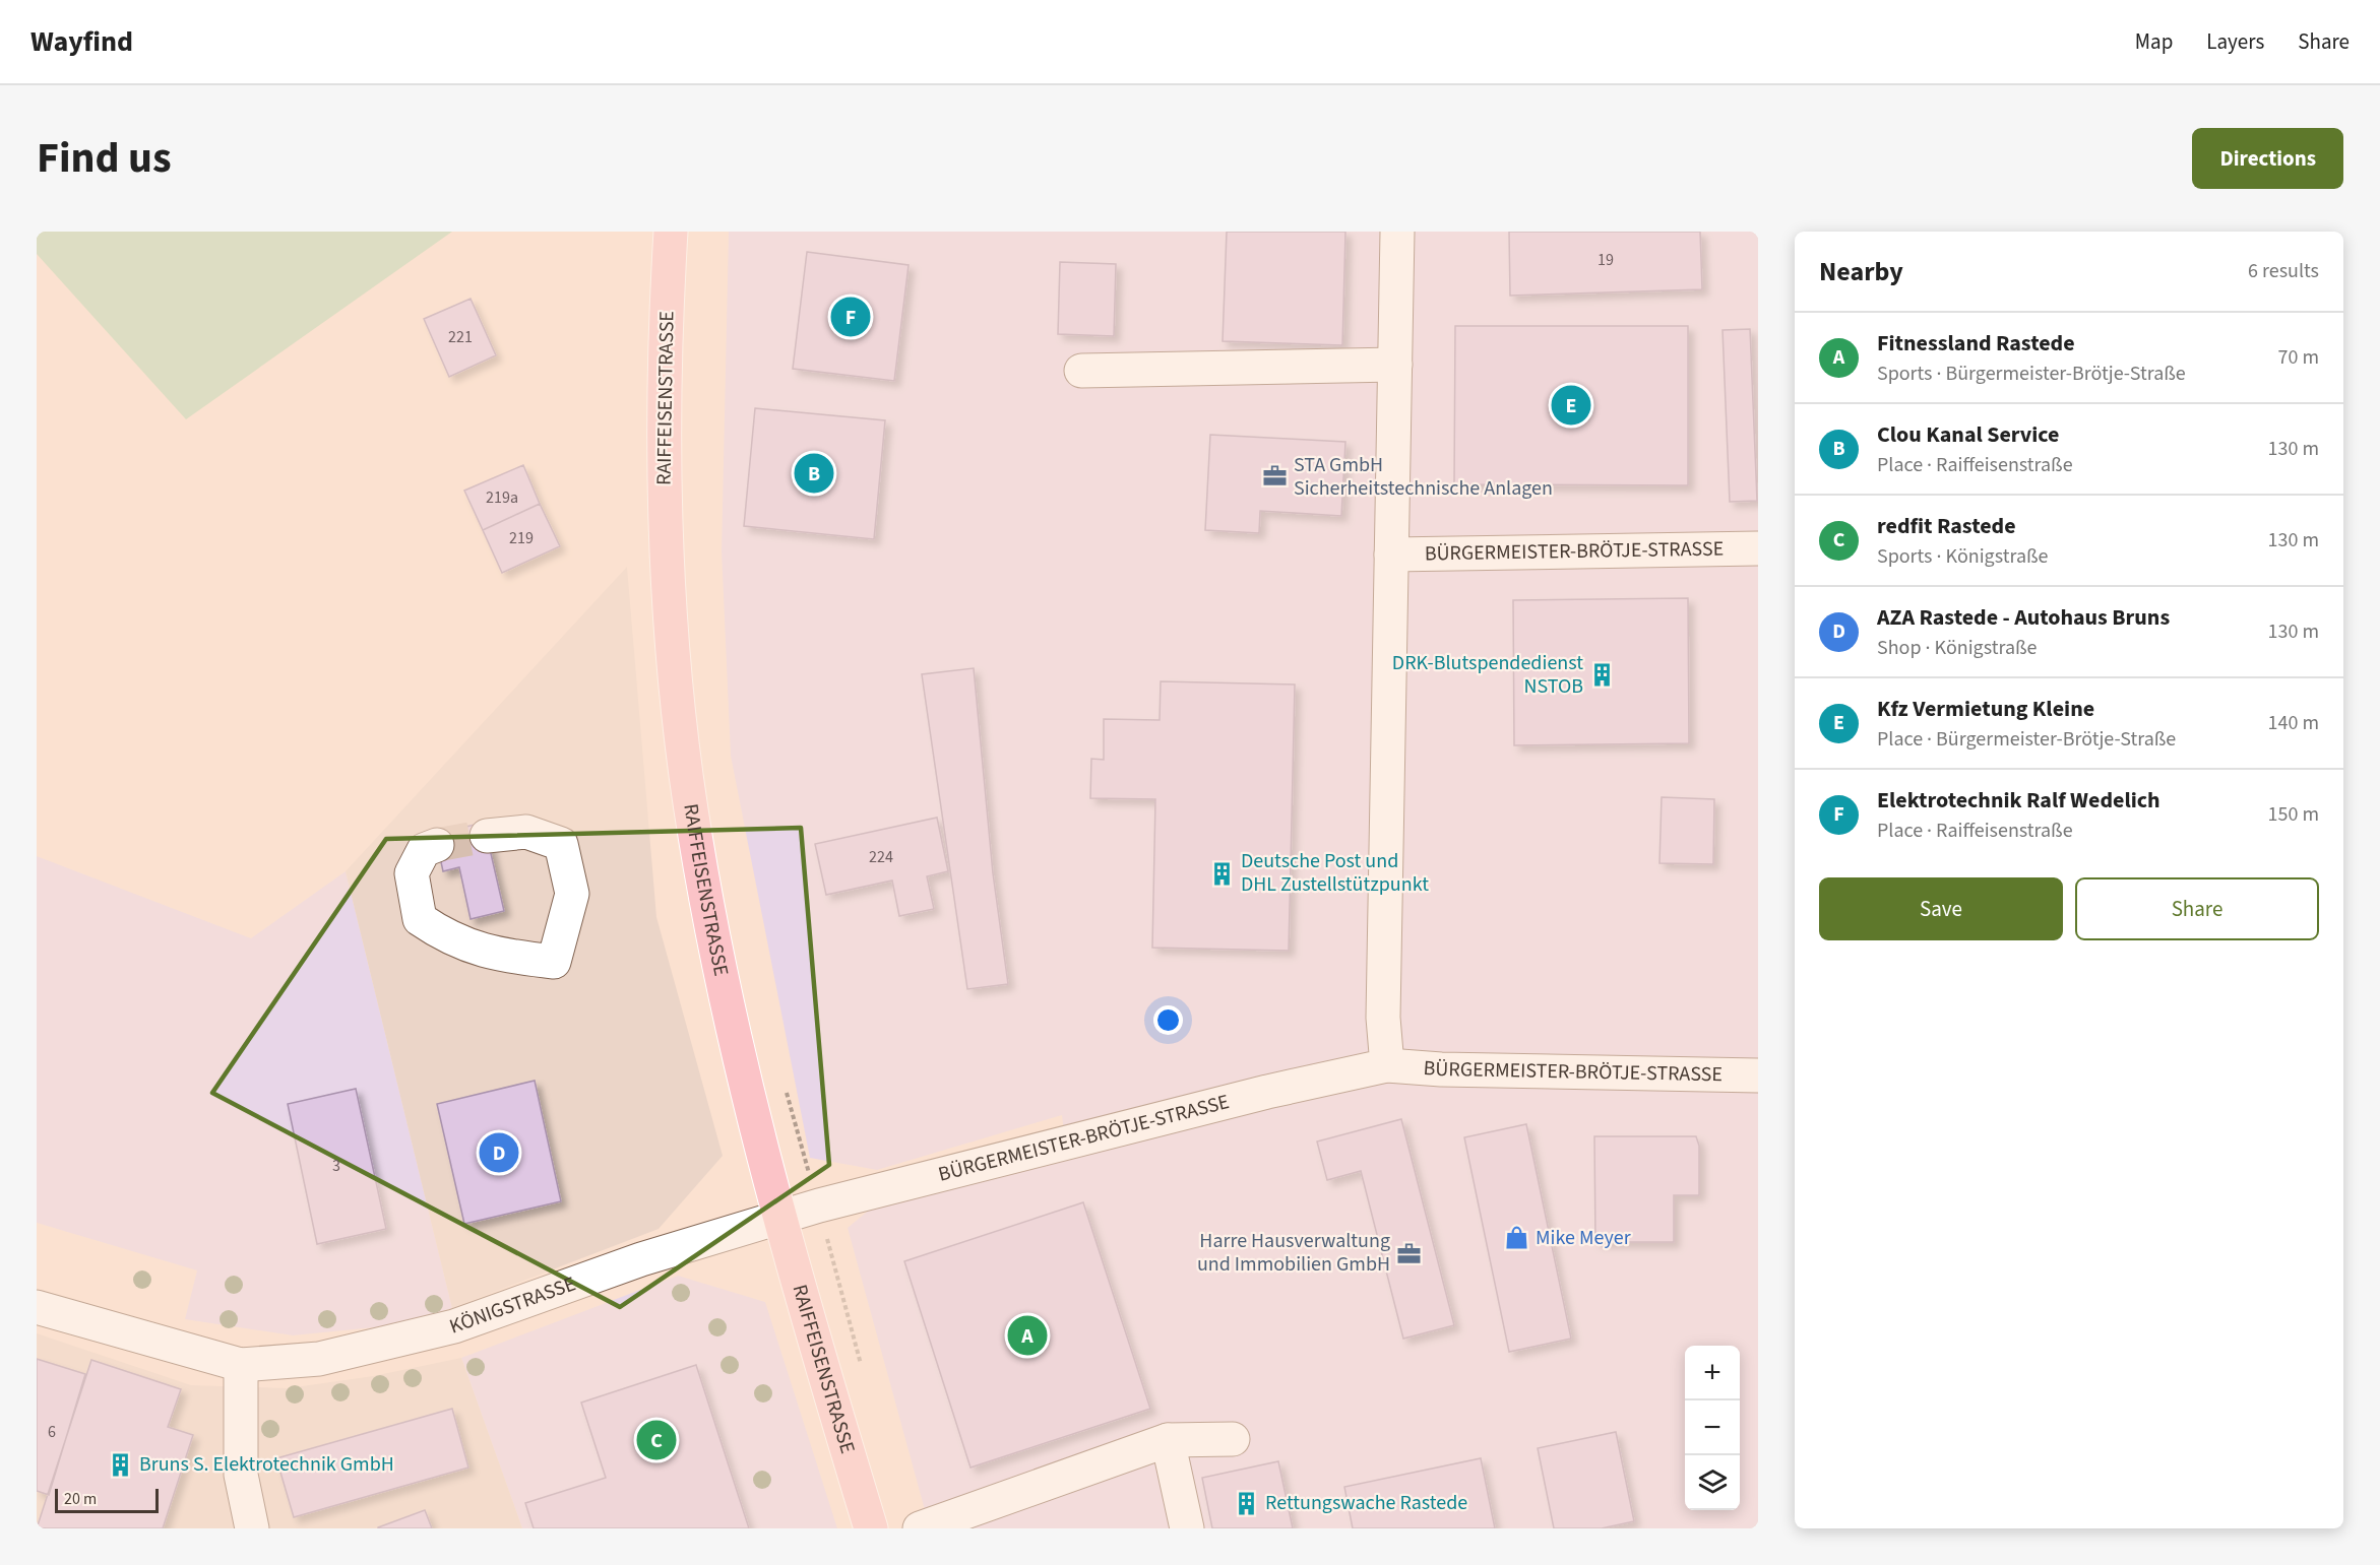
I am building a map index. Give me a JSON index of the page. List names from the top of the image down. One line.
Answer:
{"streets":{"main road":["RAIFFEISENSTRASSE"],"street":["BÜRGERMEISTER-BRÖTJE-STRASSE","KÖNIGSTRASSE"]},"crossings":[["RAIFFEISENSTRASSE","BÜRGERMEISTER-BRÖTJE-STRASSE"],["RAIFFEISENSTRASSE","KÖNIGSTRASSE"],["BÜRGERMEISTER-BRÖTJE-STRASSE","KÖNIGSTRASSE"]],"places":{"office":["STA GmbH Sicherheitstechnische Anlagen","Harre Hausverwaltung und Immobilien GmbH"],"building":["DRK-Blutspendedienst NSTOB","Deutsche Post und DHL Zustellstützpunkt","Bruns S. Elektrotechnik GmbH","Rettungswache Rastede"],"shop":["Mike Meyer"]},"house_numbers":["19","221","219a","219","224","3","6"],"scale_bar":"20 m","page":{"header":"Wayfind","nav":["Map","Layers","Share"],"title":"Find us","buttons":["Directions",["Save","Share"]],"heading":["Nearby","6 results"],"pins":["F","E","B","D","A","C"],"list":[{"mark":"A","name":"Fitnessland Rastede","note":"Sports · Bürgermeister-Brötje-Straße","value":"70 m"},{"mark":"B","name":"Clou Kanal Service","note":"Place · Raiffeisenstraße","value":"130 m"},{"mark":"C","name":"redfit Rastede","note":"Sports · Königstraße","value":"130 m"},{"mark":"D","name":"AZA Rastede - Autohaus Bruns","note":"Shop · Königstraße","value":"130 m"},{"mark":"E","name":"Kfz Vermietung Kleine","note":"Place · Bürgermeister-Brötje-Straße","value":"140 m"},{"mark":"F","name":"Elektrotechnik Ralf Wedelich","note":"Place · Raiffeisenstraße","value":"150 m"}],"map_buttons":["+","−"],"scale":"20 m"}}
